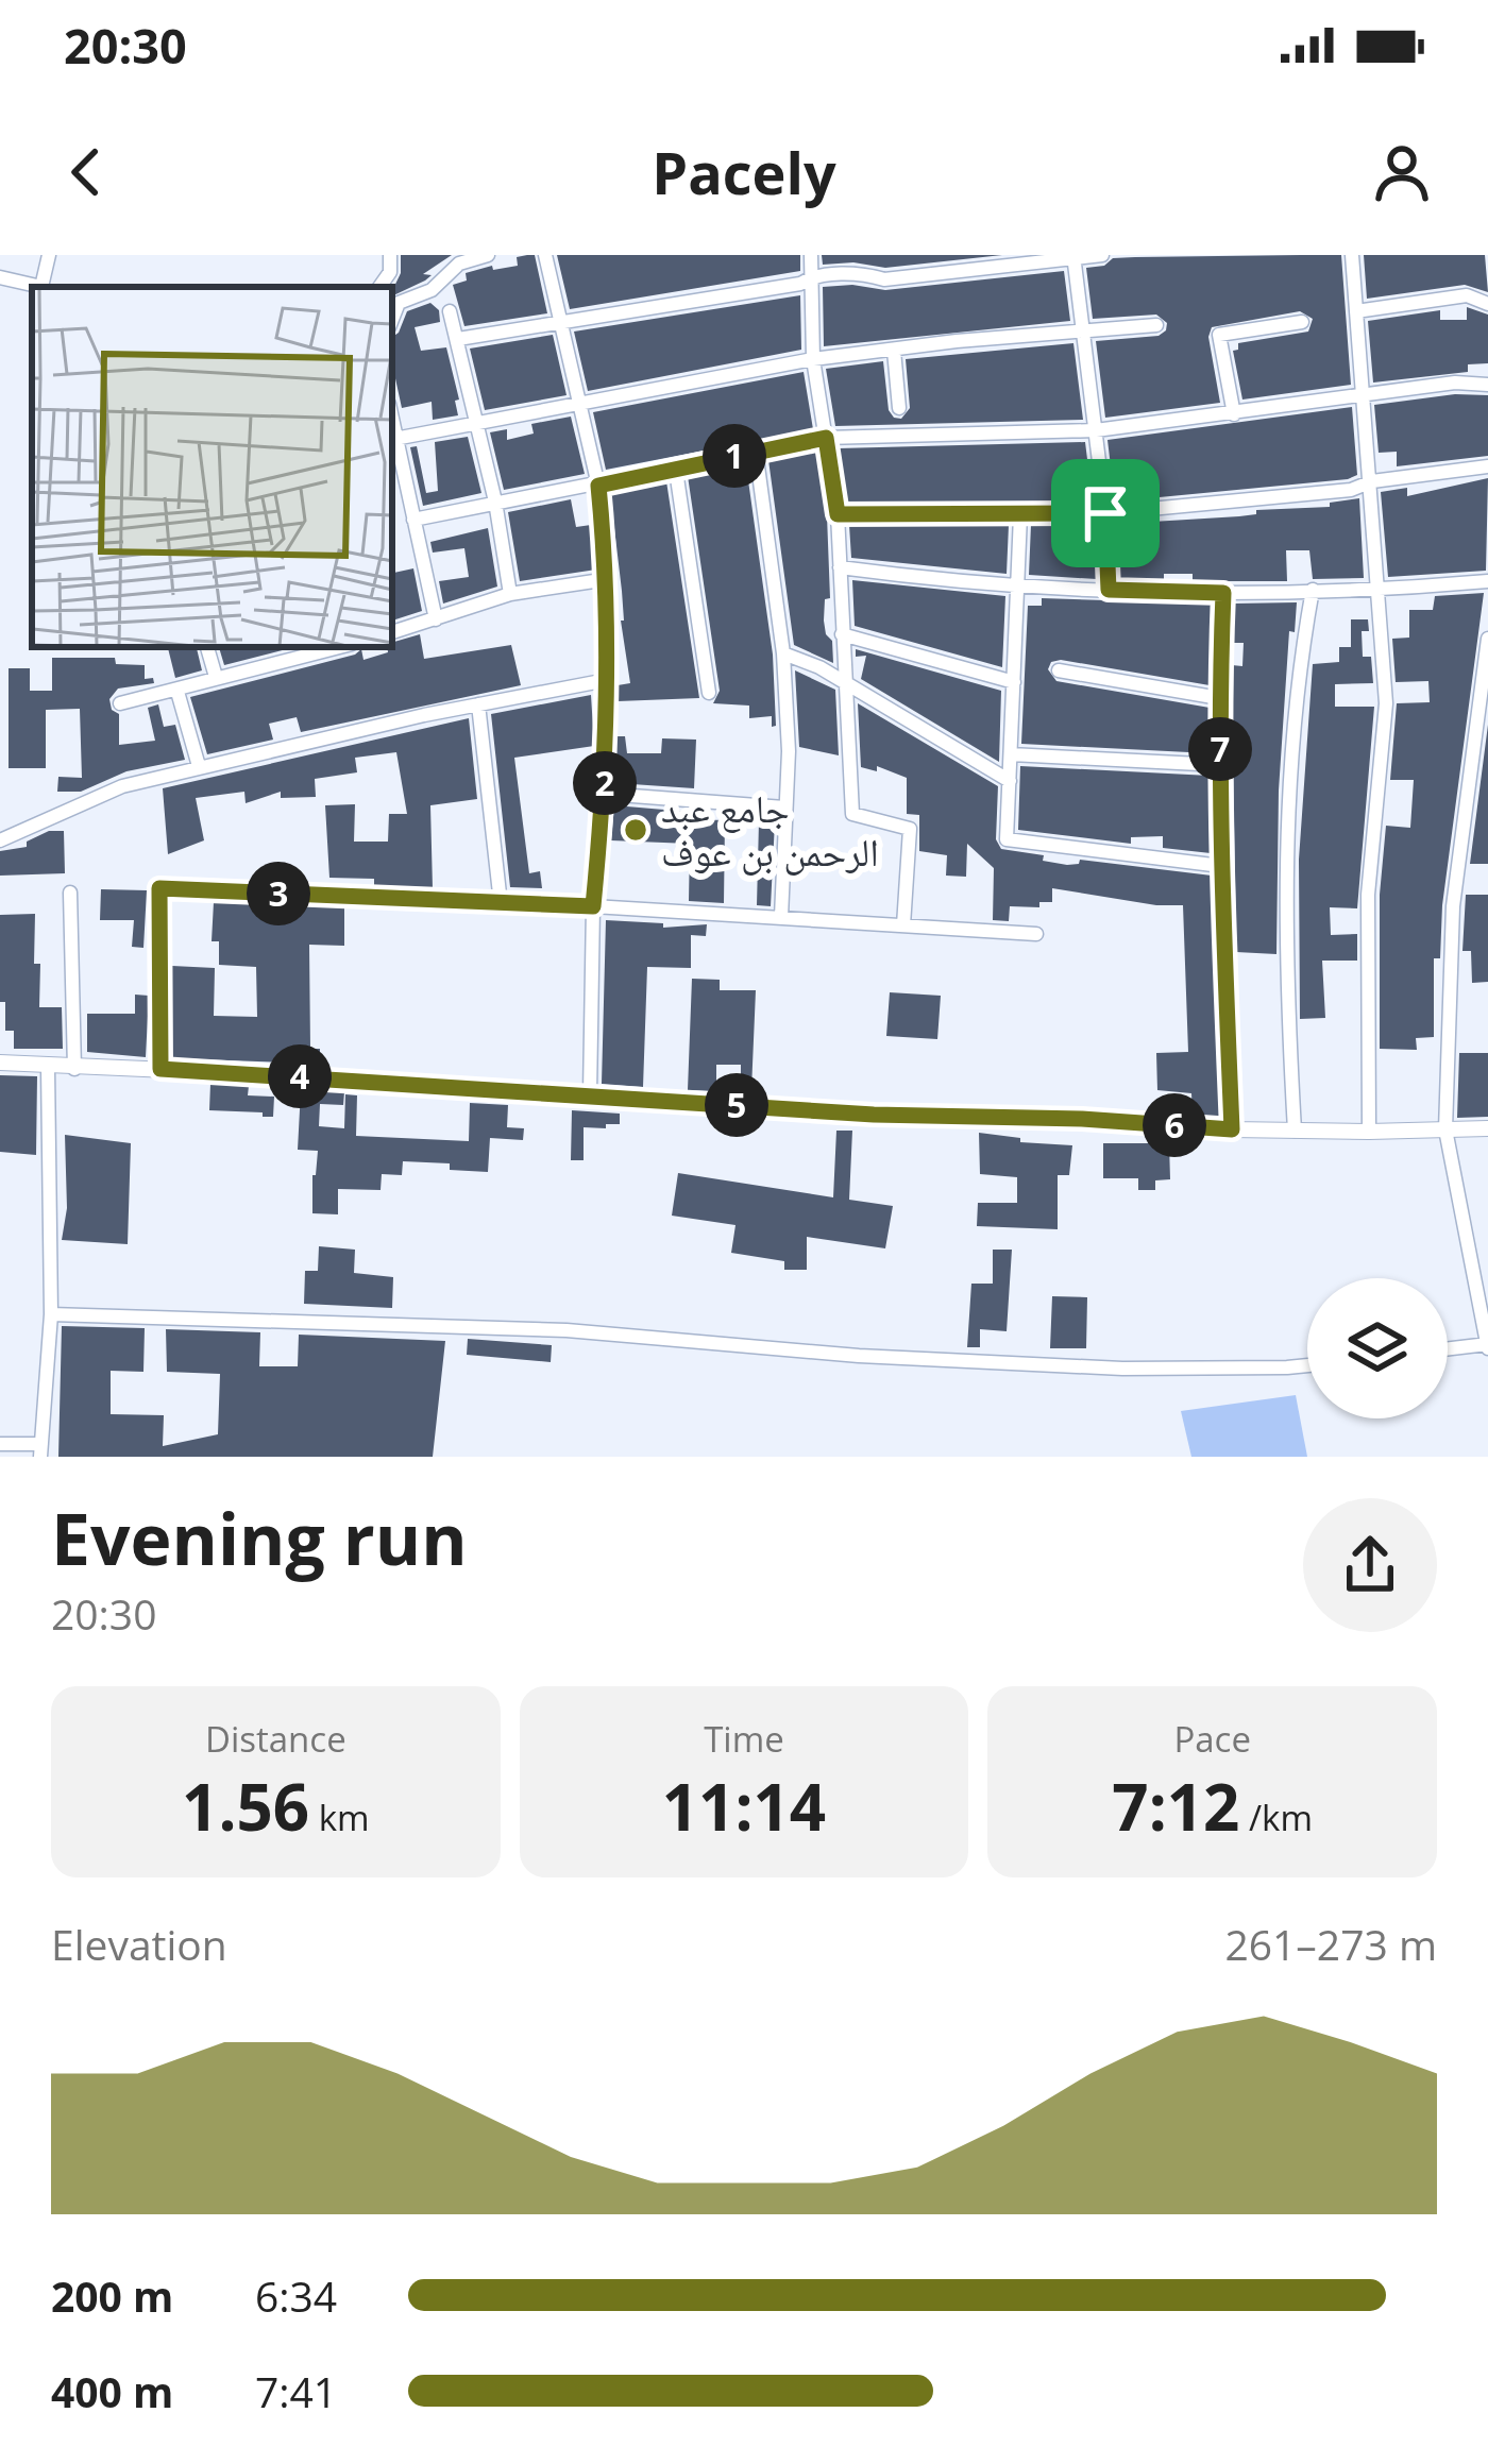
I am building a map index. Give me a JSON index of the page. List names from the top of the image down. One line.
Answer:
{"places":["جامع عبد الرحمن بن عوف"],"page":{"status":"20:30","header":"Pacely","pins":["1","7","2","3","4","5","6"],"heading":["Evening run","20:30"],"stats":[["Distance","1.56 km"],["Time","11:14"],["Pace","7:12 /km"]],"chart":["Elevation","261–273 m"],"list":[{"name":"200 m","note":"6:34"},{"name":"400 m","note":"7:41"}]}}
